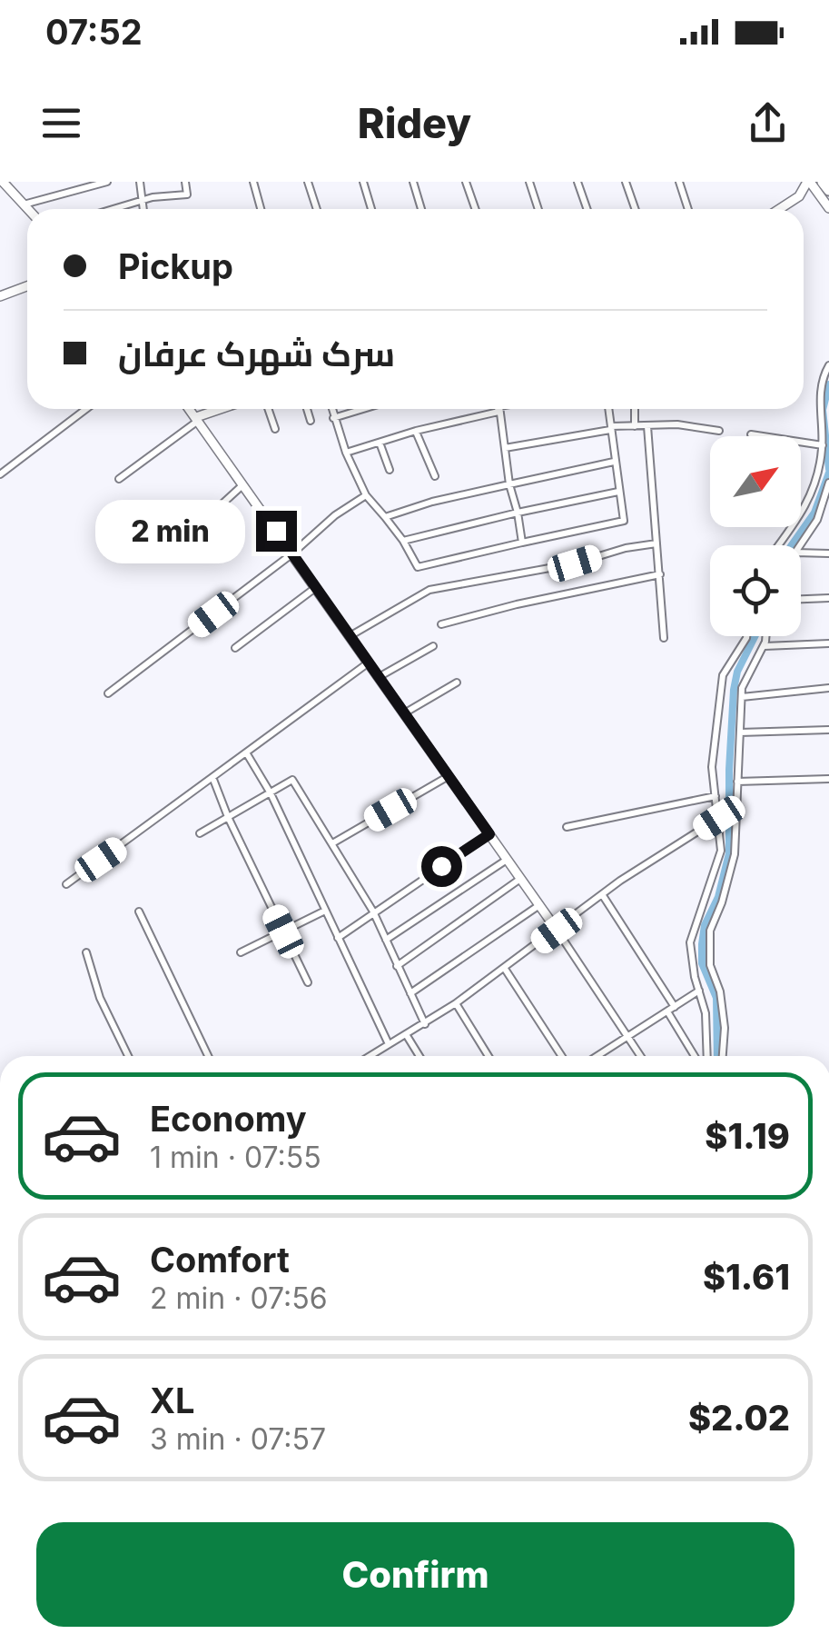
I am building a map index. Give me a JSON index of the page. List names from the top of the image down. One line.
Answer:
{"north":"top right","page":{"status":"07:52","header":"Ridey","banner":["Pickup","سرک شهرک عرفان"],"bubble":"2 min","list":[{"name":"Economy","note":"1 min · 07:55","value":"$1.19"},{"name":"Comfort","note":"2 min · 07:56","value":"$1.61"},{"name":"XL","note":"3 min · 07:57","value":"$2.02"}],"buttons":"Confirm"}}
